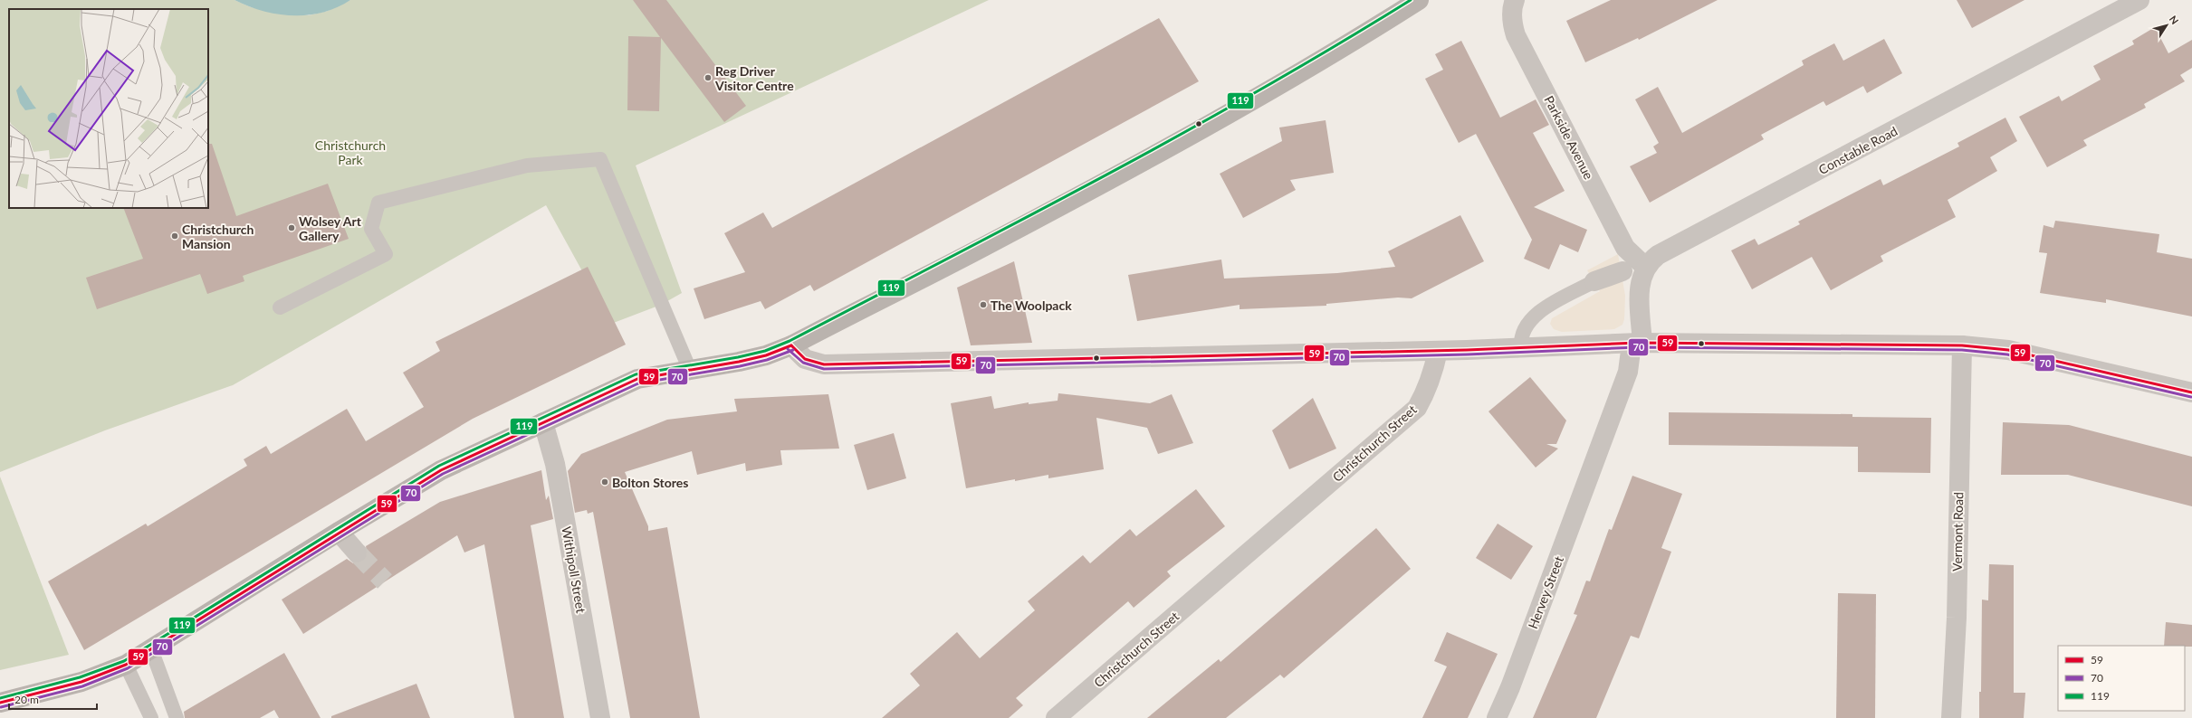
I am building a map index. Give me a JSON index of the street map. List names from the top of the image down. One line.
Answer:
{"streets":{"street":["Parkside Avenue","Constable Road","Christchurch Street","Vermont Road","Withipoll Street","Hervey Street"]},"crossings":[["Parkside Avenue","Constable Road"],["Constable Road","Hervey Street"]],"parks":["Christchurch Park"],"places":["Reg Driver Visitor Centre","Wolsey Art Gallery","Christchurch Mansion","The Woolpack","Bolton Stores"],"lines":["transit line 119","transit line 59","transit line 70"],"legend":["59","70","119"],"scale_bar":"20 m","north":"top right"}
